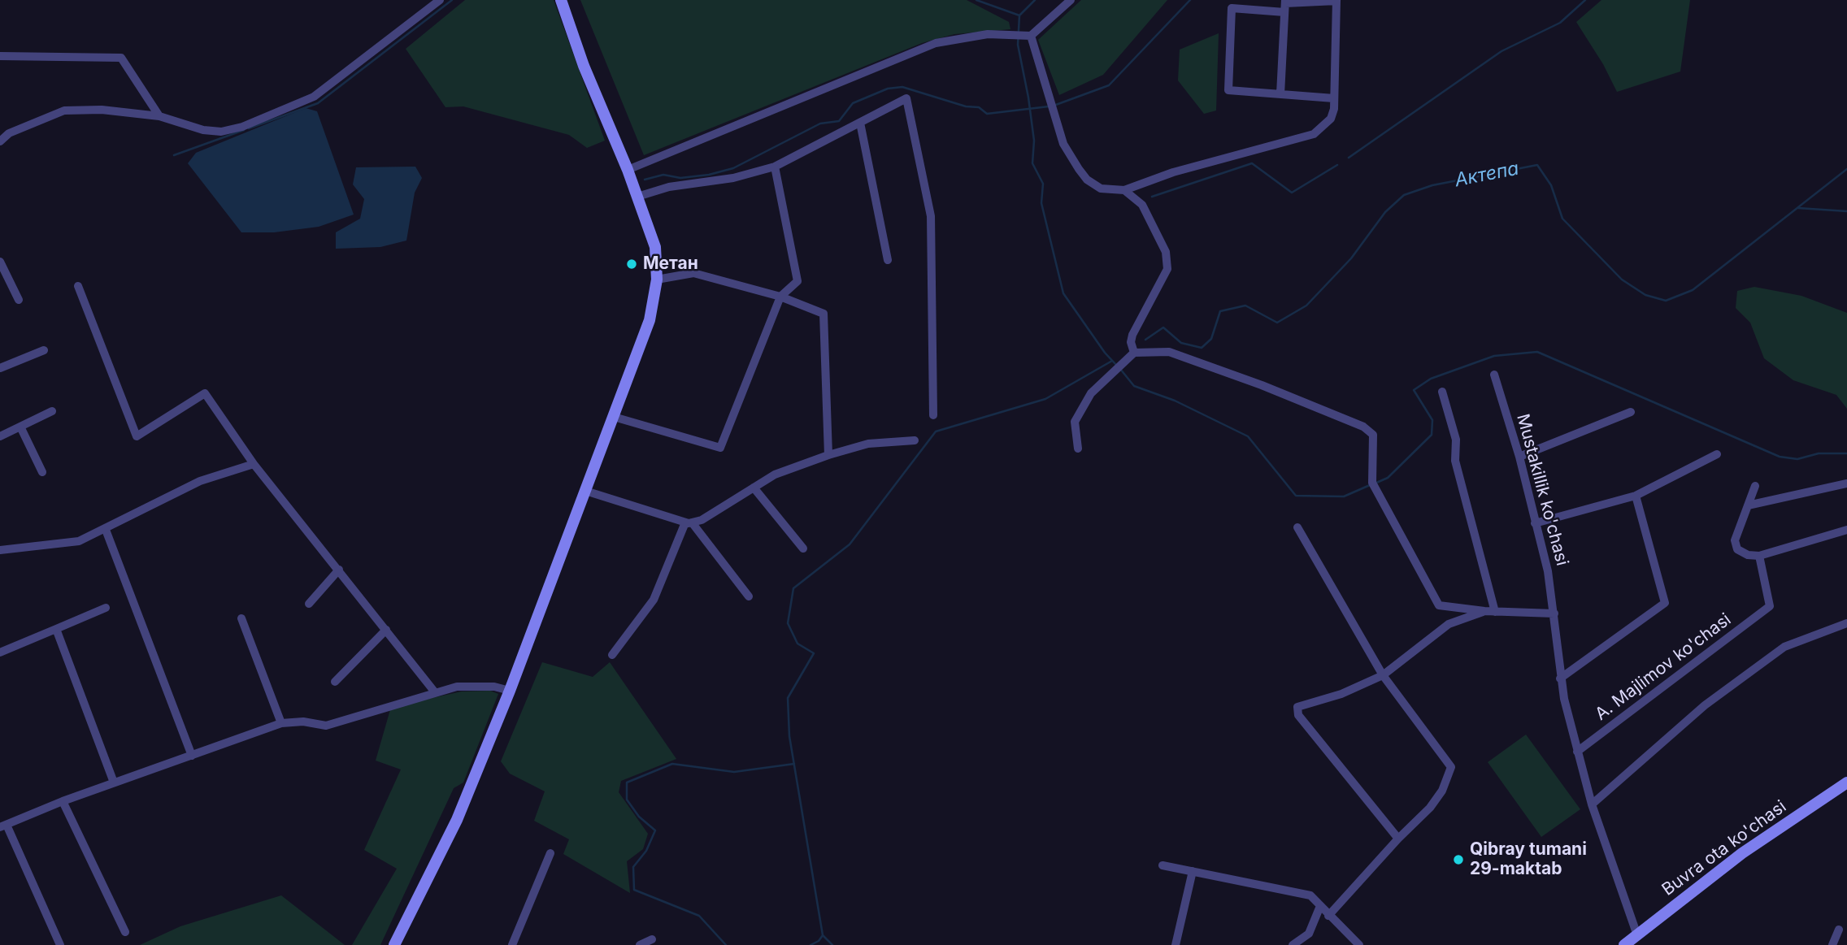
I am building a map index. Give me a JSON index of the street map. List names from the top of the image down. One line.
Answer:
{"streets":{"main road":["Buvra ota ko'chasi"],"street":["Mustakillik ko'chasi","A. Majlimov ko'chasi"]},"crossings":[["Mustakillik ko'chasi","A. Majlimov ko'chasi"]],"water":["Актепа"],"places":["Метан","Qibray tumani 29-maktab"]}
